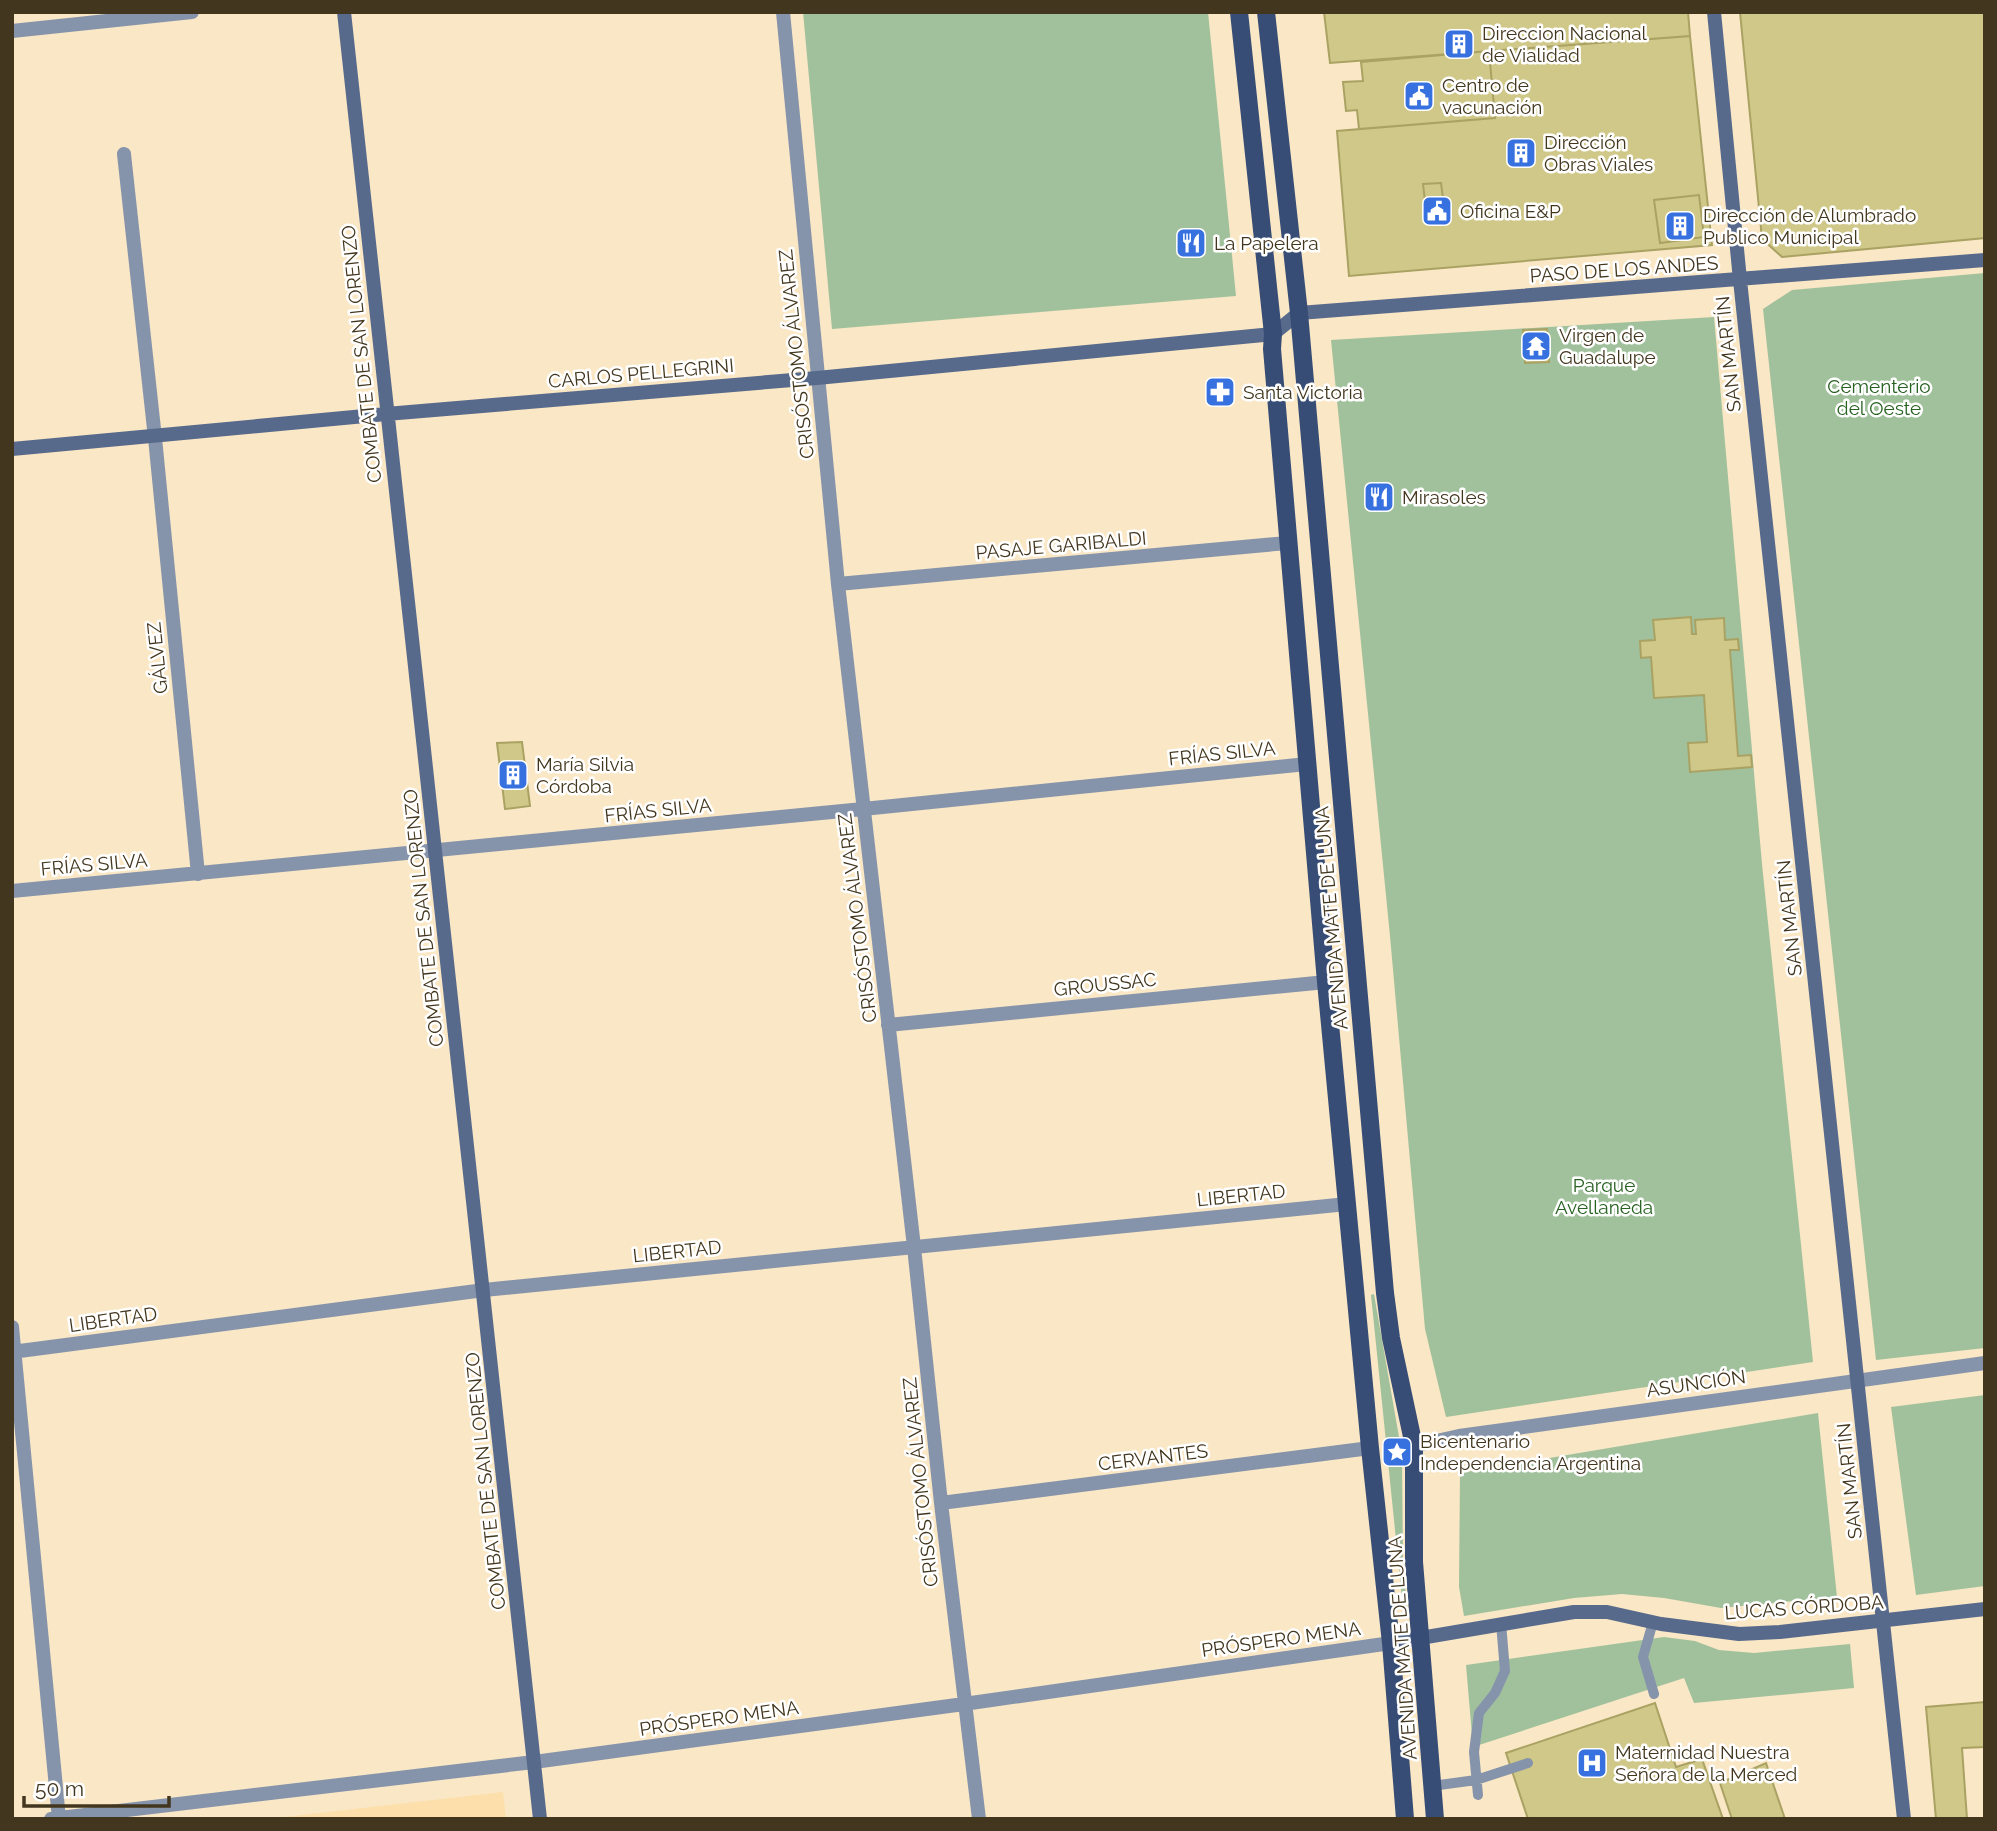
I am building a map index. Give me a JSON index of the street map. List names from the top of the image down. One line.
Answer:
{"streets":{"main road":["AVENIDA MATE DE LUNA"],"street":["PASO DE LOS ANDES","COMBATE DE SAN LORENZO","CRISÓSTOMO ÁLVAREZ","SAN MARTÍN","CARLOS PELLEGRINI","PASAJE GARIBALDI","GÁLVEZ","FRÍAS SILVA","GROUSSAC","LIBERTAD","ASUNCIÓN","CERVANTES","LUCAS CÓRDOBA","PRÓSPERO MENA"]},"crossings":[["PASO DE LOS ANDES","SAN MARTÍN"],["PASO DE LOS ANDES","AVENIDA MATE DE LUNA"],["COMBATE DE SAN LORENZO","CARLOS PELLEGRINI"],["COMBATE DE SAN LORENZO","FRÍAS SILVA"],["COMBATE DE SAN LORENZO","LIBERTAD"],["COMBATE DE SAN LORENZO","PRÓSPERO MENA"],["CRISÓSTOMO ÁLVAREZ","CARLOS PELLEGRINI"],["CRISÓSTOMO ÁLVAREZ","PASAJE GARIBALDI"],["CRISÓSTOMO ÁLVAREZ","FRÍAS SILVA"],["CRISÓSTOMO ÁLVAREZ","GROUSSAC"],["CRISÓSTOMO ÁLVAREZ","LIBERTAD"],["CRISÓSTOMO ÁLVAREZ","CERVANTES"],["CRISÓSTOMO ÁLVAREZ","PRÓSPERO MENA"],["SAN MARTÍN","ASUNCIÓN"],["SAN MARTÍN","LUCAS CÓRDOBA"],["CARLOS PELLEGRINI","GÁLVEZ"],["CARLOS PELLEGRINI","AVENIDA MATE DE LUNA"],["PASAJE GARIBALDI","AVENIDA MATE DE LUNA"],["GÁLVEZ","FRÍAS SILVA"],["FRÍAS SILVA","AVENIDA MATE DE LUNA"],["AVENIDA MATE DE LUNA","GROUSSAC"],["AVENIDA MATE DE LUNA","LIBERTAD"],["AVENIDA MATE DE LUNA","ASUNCIÓN"],["AVENIDA MATE DE LUNA","CERVANTES"],["AVENIDA MATE DE LUNA","LUCAS CÓRDOBA"],["AVENIDA MATE DE LUNA","PRÓSPERO MENA"],["LUCAS CÓRDOBA","PRÓSPERO MENA"]],"parks":["Cementerio del Oeste","Parque Avellaneda"],"places":{"building":["Direccion Nacional de Vialidad","Dirección Obras Viales","Dirección de Alumbrado Publico Municipal","María Silvia Córdoba"],"public building":["Centro de vacunación","Oficina E&P"],"restaurant":["La Papelera","Mirasoles"],"temple":["Virgen de Guadalupe"],"pharmacy":["Santa Victoria"],"place":["Bicentenario Independencia Argentina"],"hospital":["Maternidad Nuestra Señora de la Merced"]},"scale_bar":"50 m"}
